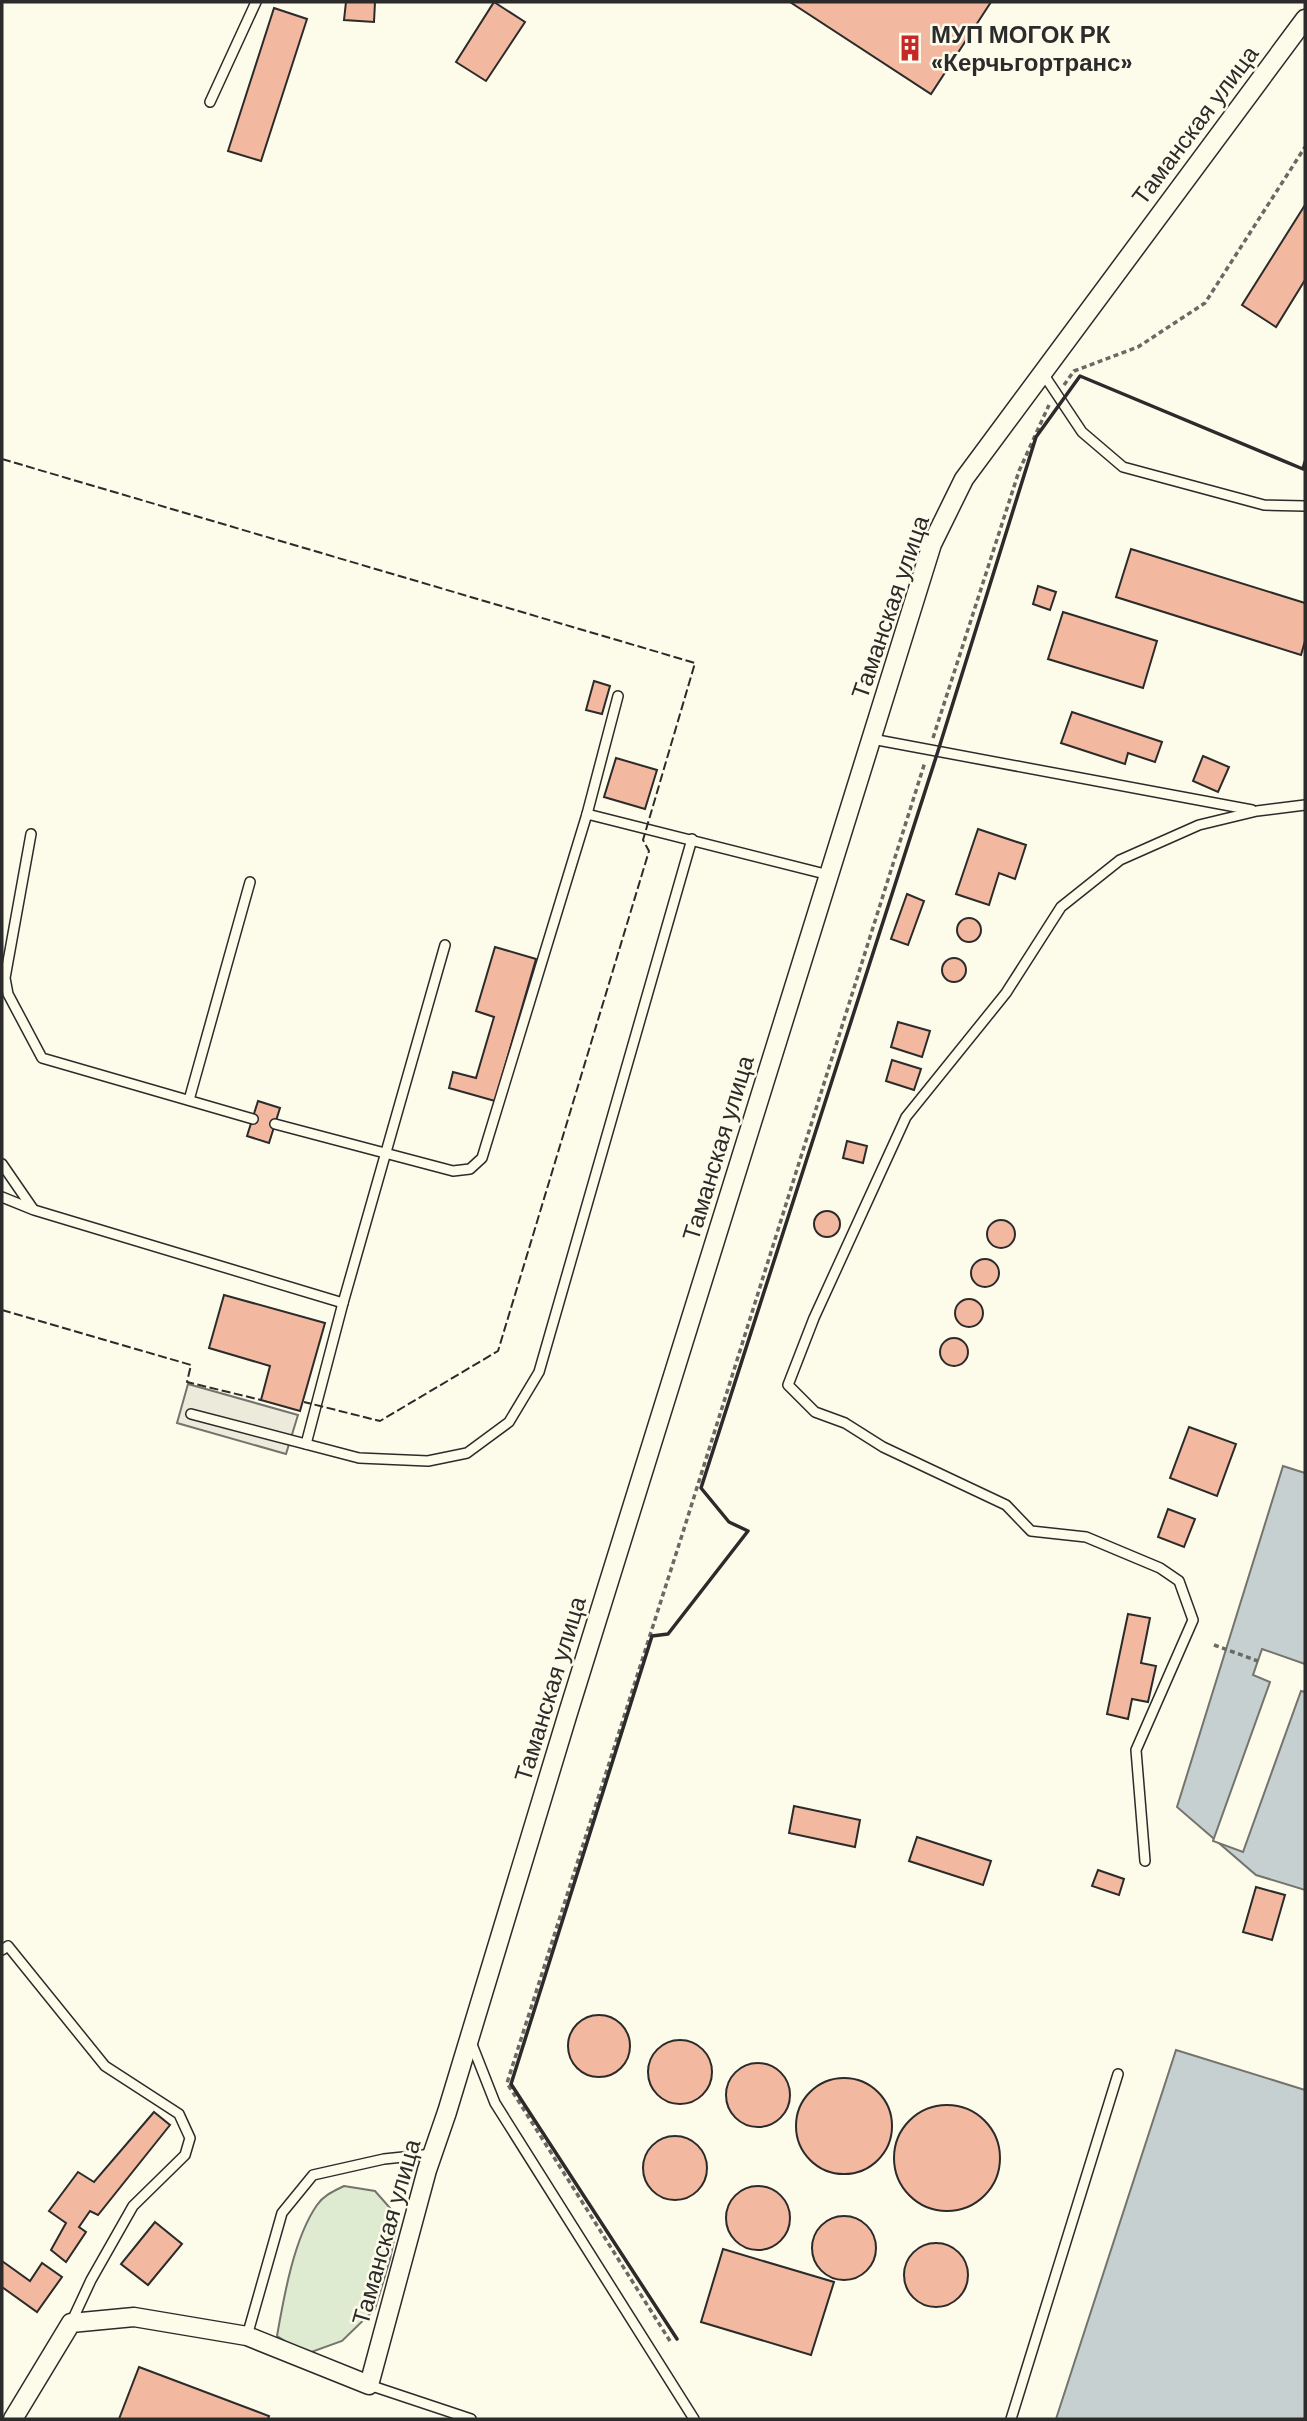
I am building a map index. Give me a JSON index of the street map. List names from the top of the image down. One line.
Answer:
{"streets":{"street":["Таманская улица"]},"places":{"building":["МУП МОГОК РК «Керчьгортранс»"]}}
